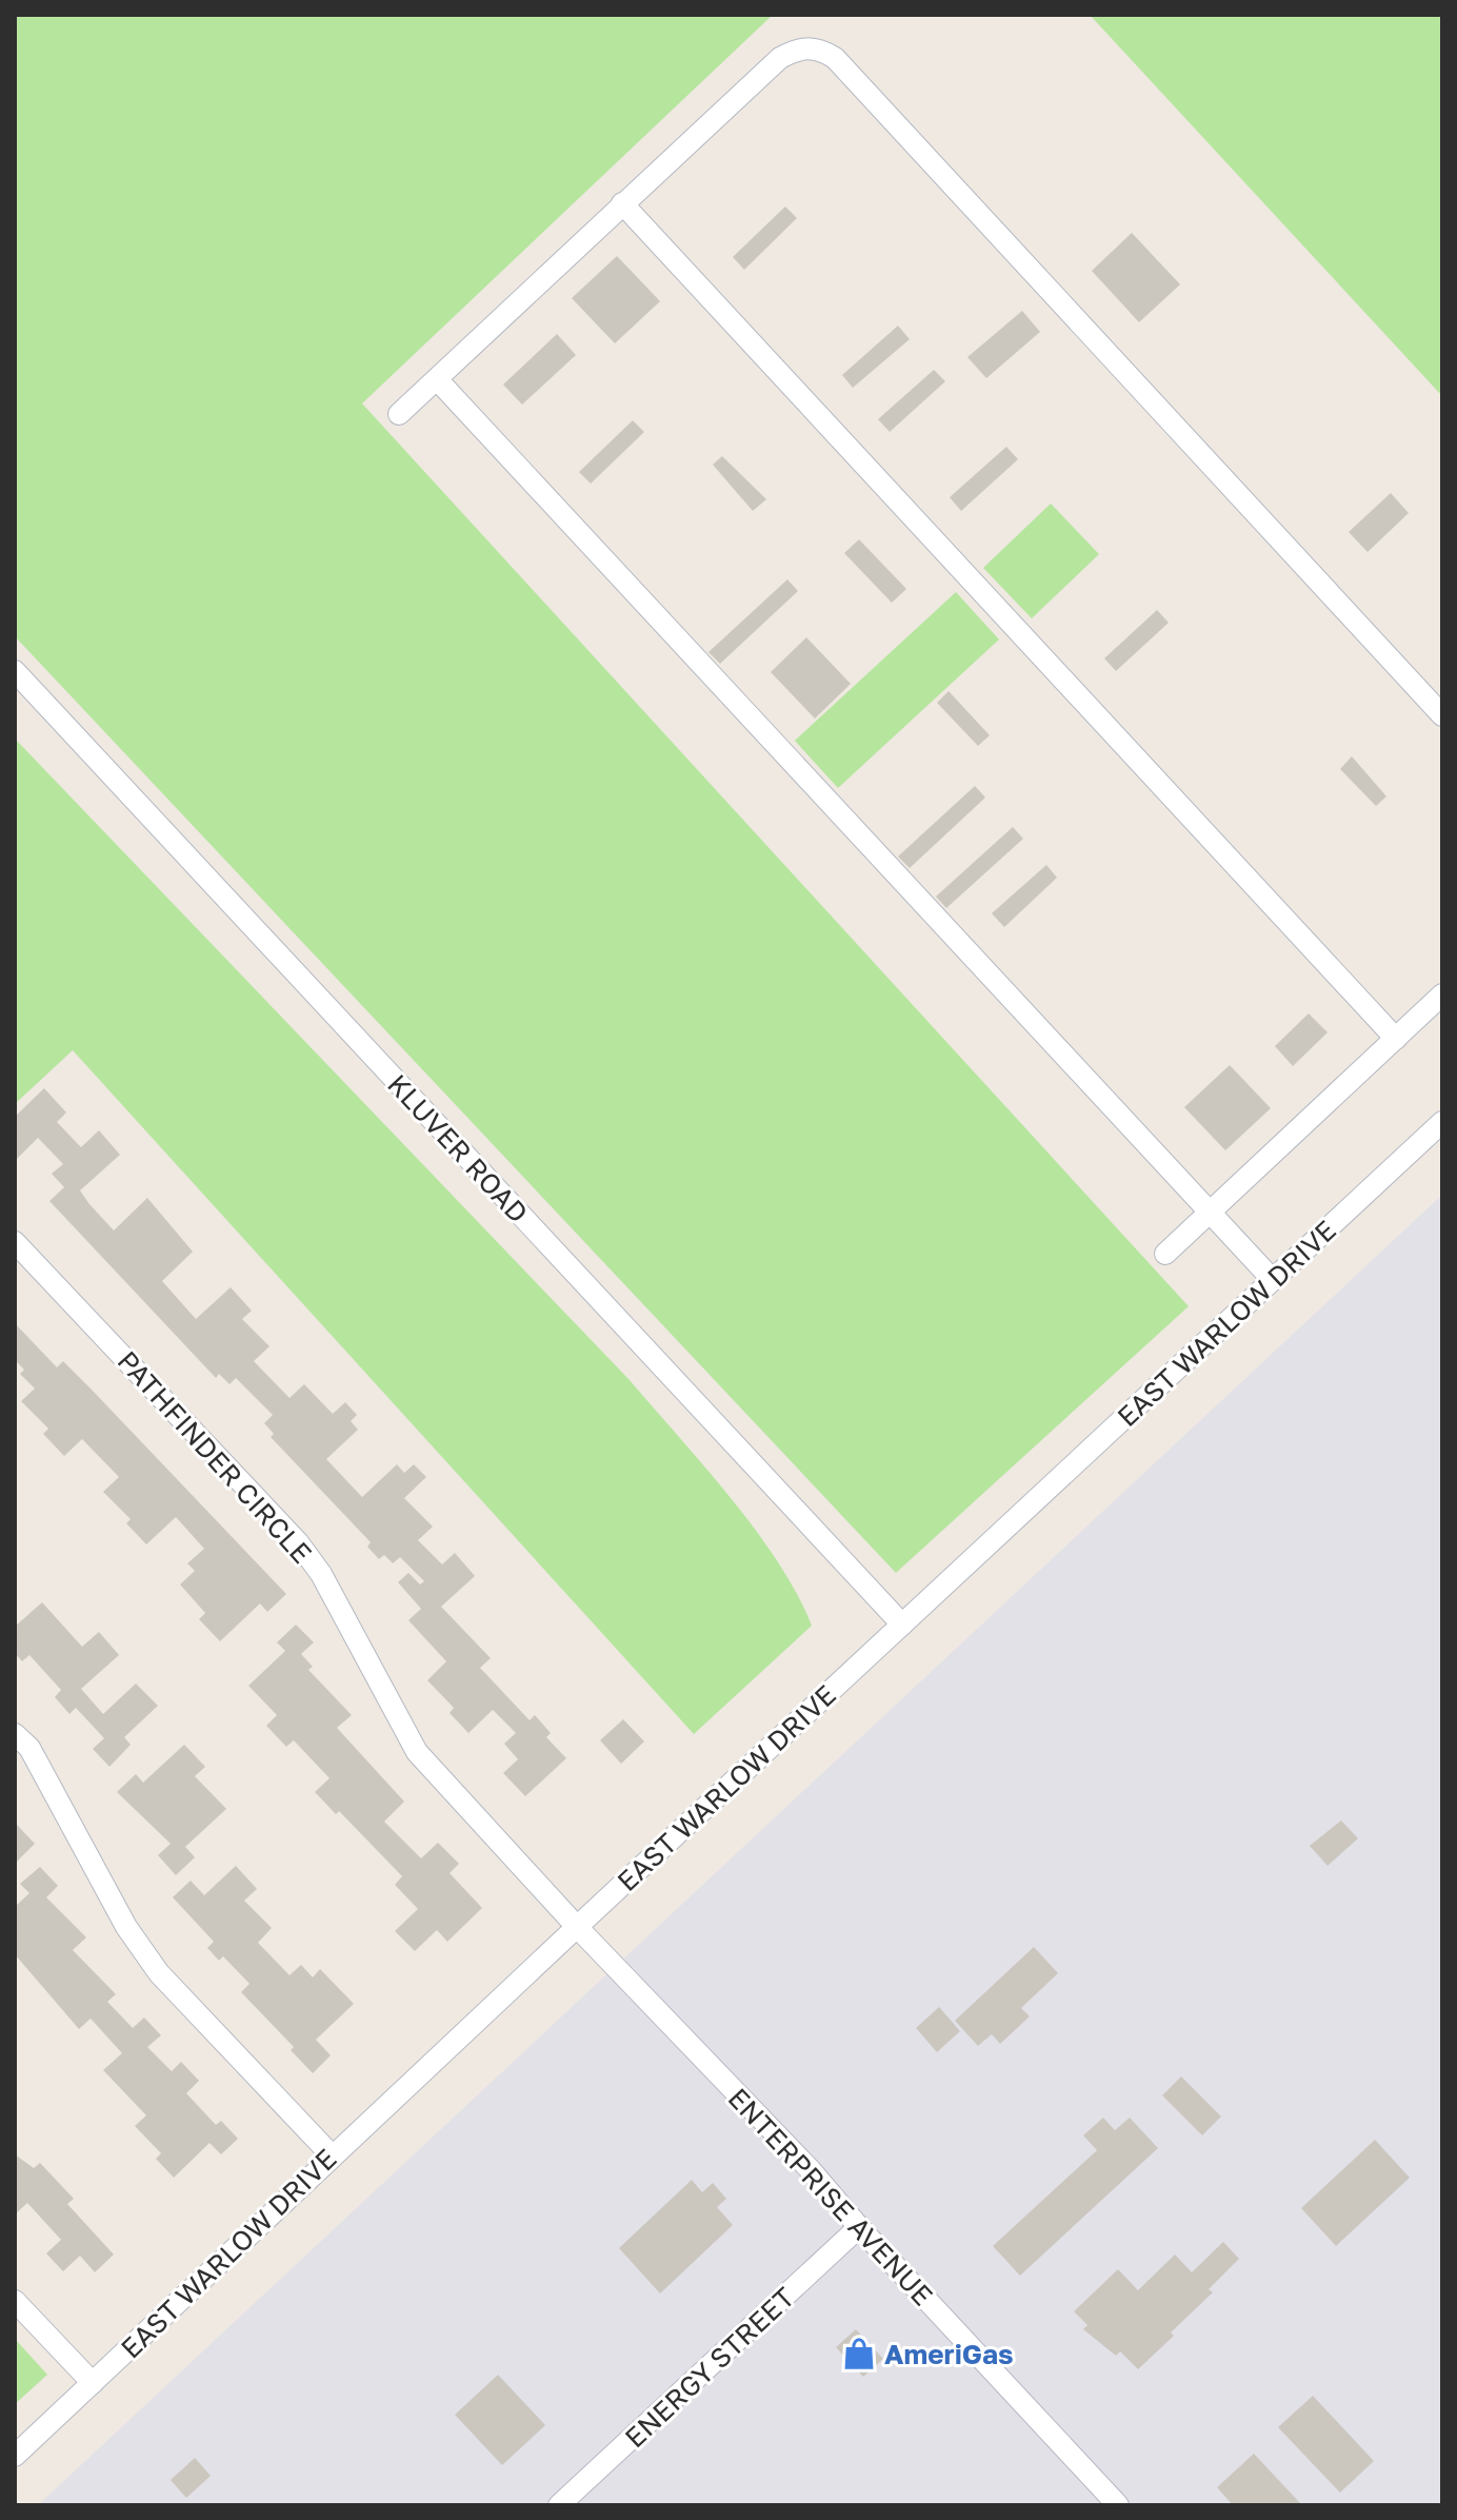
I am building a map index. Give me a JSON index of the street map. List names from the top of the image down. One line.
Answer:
{"streets":{"street":["KLUVER ROAD","EAST WARLOW DRIVE","PATHFINDER CIRCLE","ENTERPRISE AVENUE","ENERGY STREET"]},"crossings":[["KLUVER ROAD","EAST WARLOW DRIVE"],["EAST WARLOW DRIVE","PATHFINDER CIRCLE"],["EAST WARLOW DRIVE","ENTERPRISE AVENUE"],["PATHFINDER CIRCLE","ENTERPRISE AVENUE"],["ENTERPRISE AVENUE","ENERGY STREET"]],"places":{"shop":["AmeriGas"]}}
